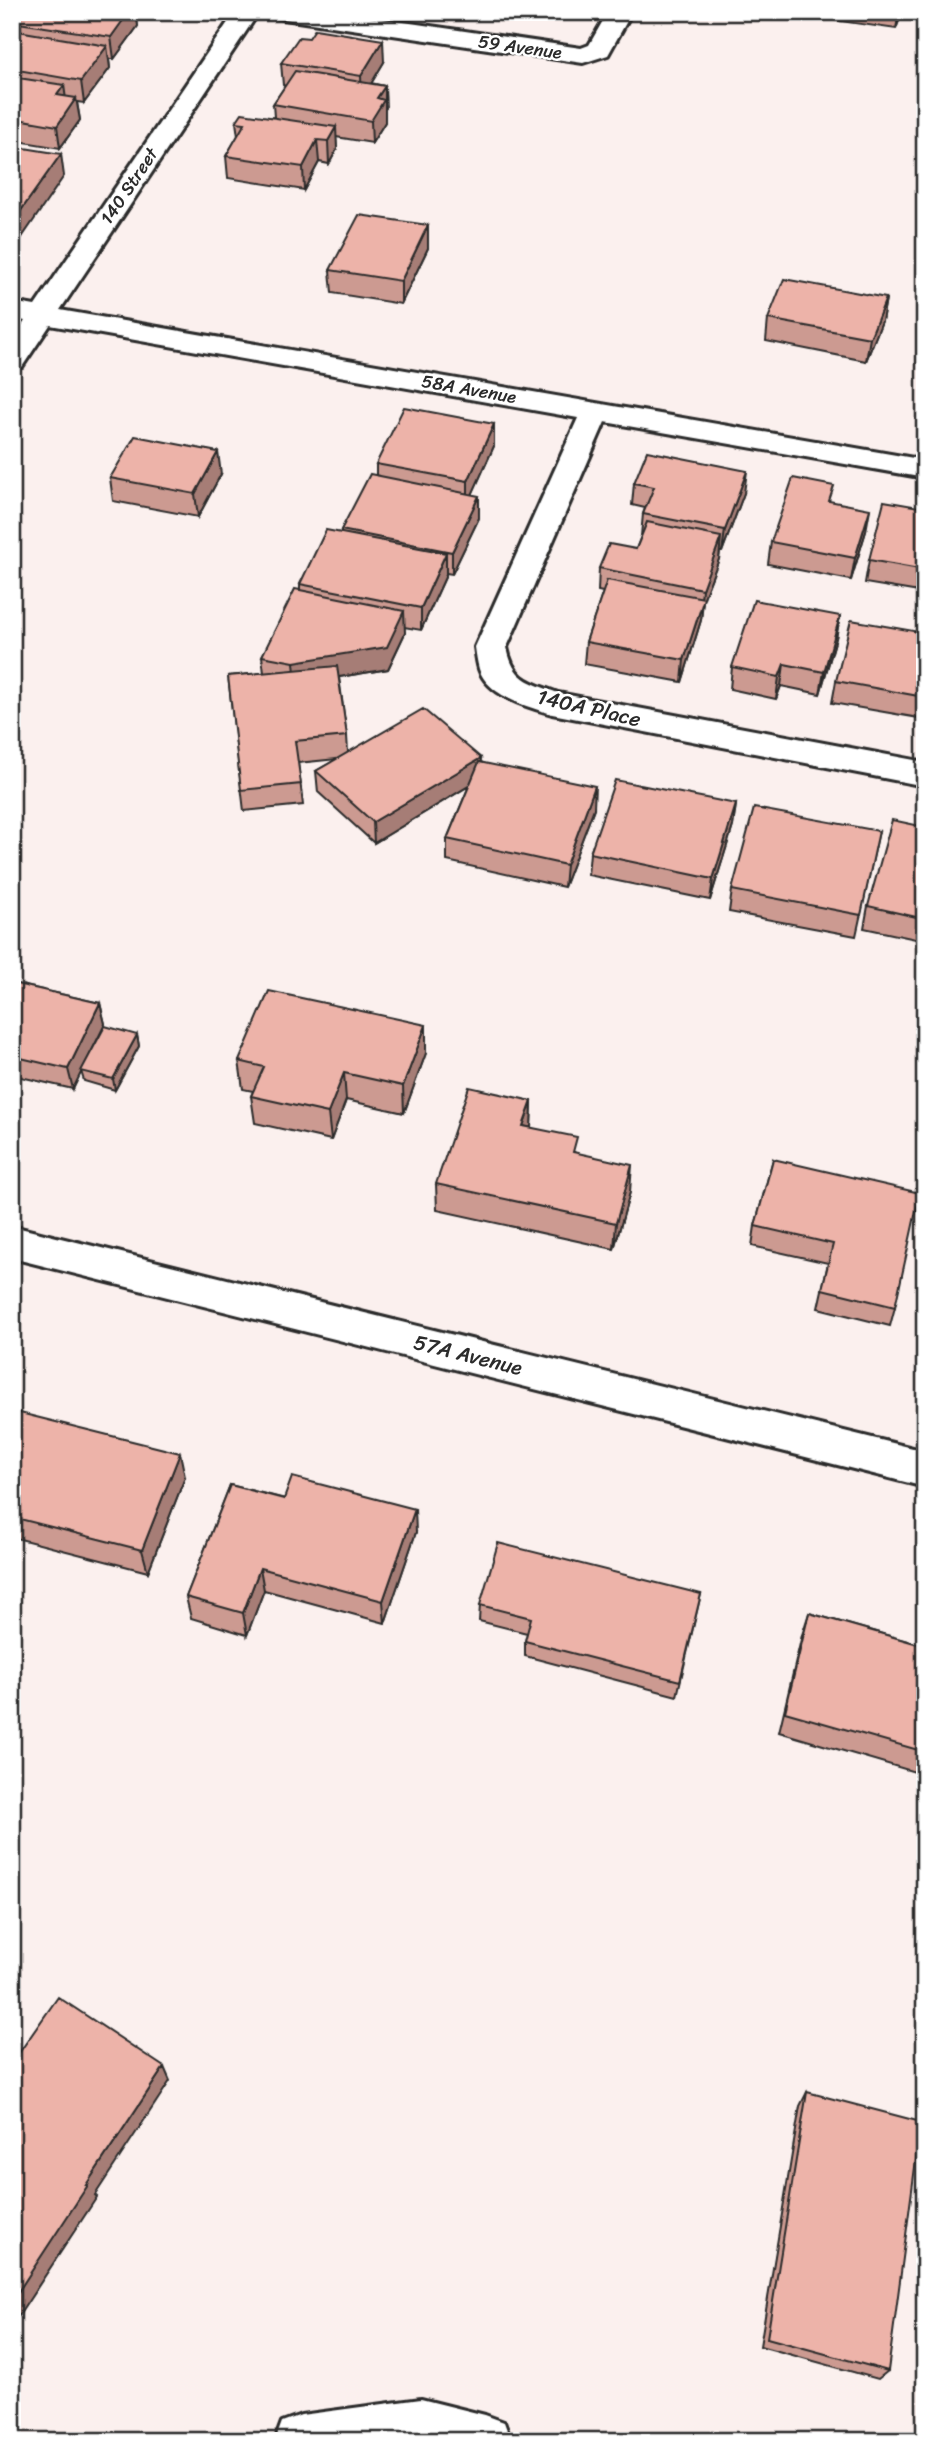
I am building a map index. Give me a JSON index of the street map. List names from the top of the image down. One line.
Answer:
{"streets":{"street":["59 Avenue","140 Street","58A Avenue","140A Place","57A Avenue"]},"crossings":[["140 Street","58A Avenue"],["58A Avenue","140A Place"]]}
